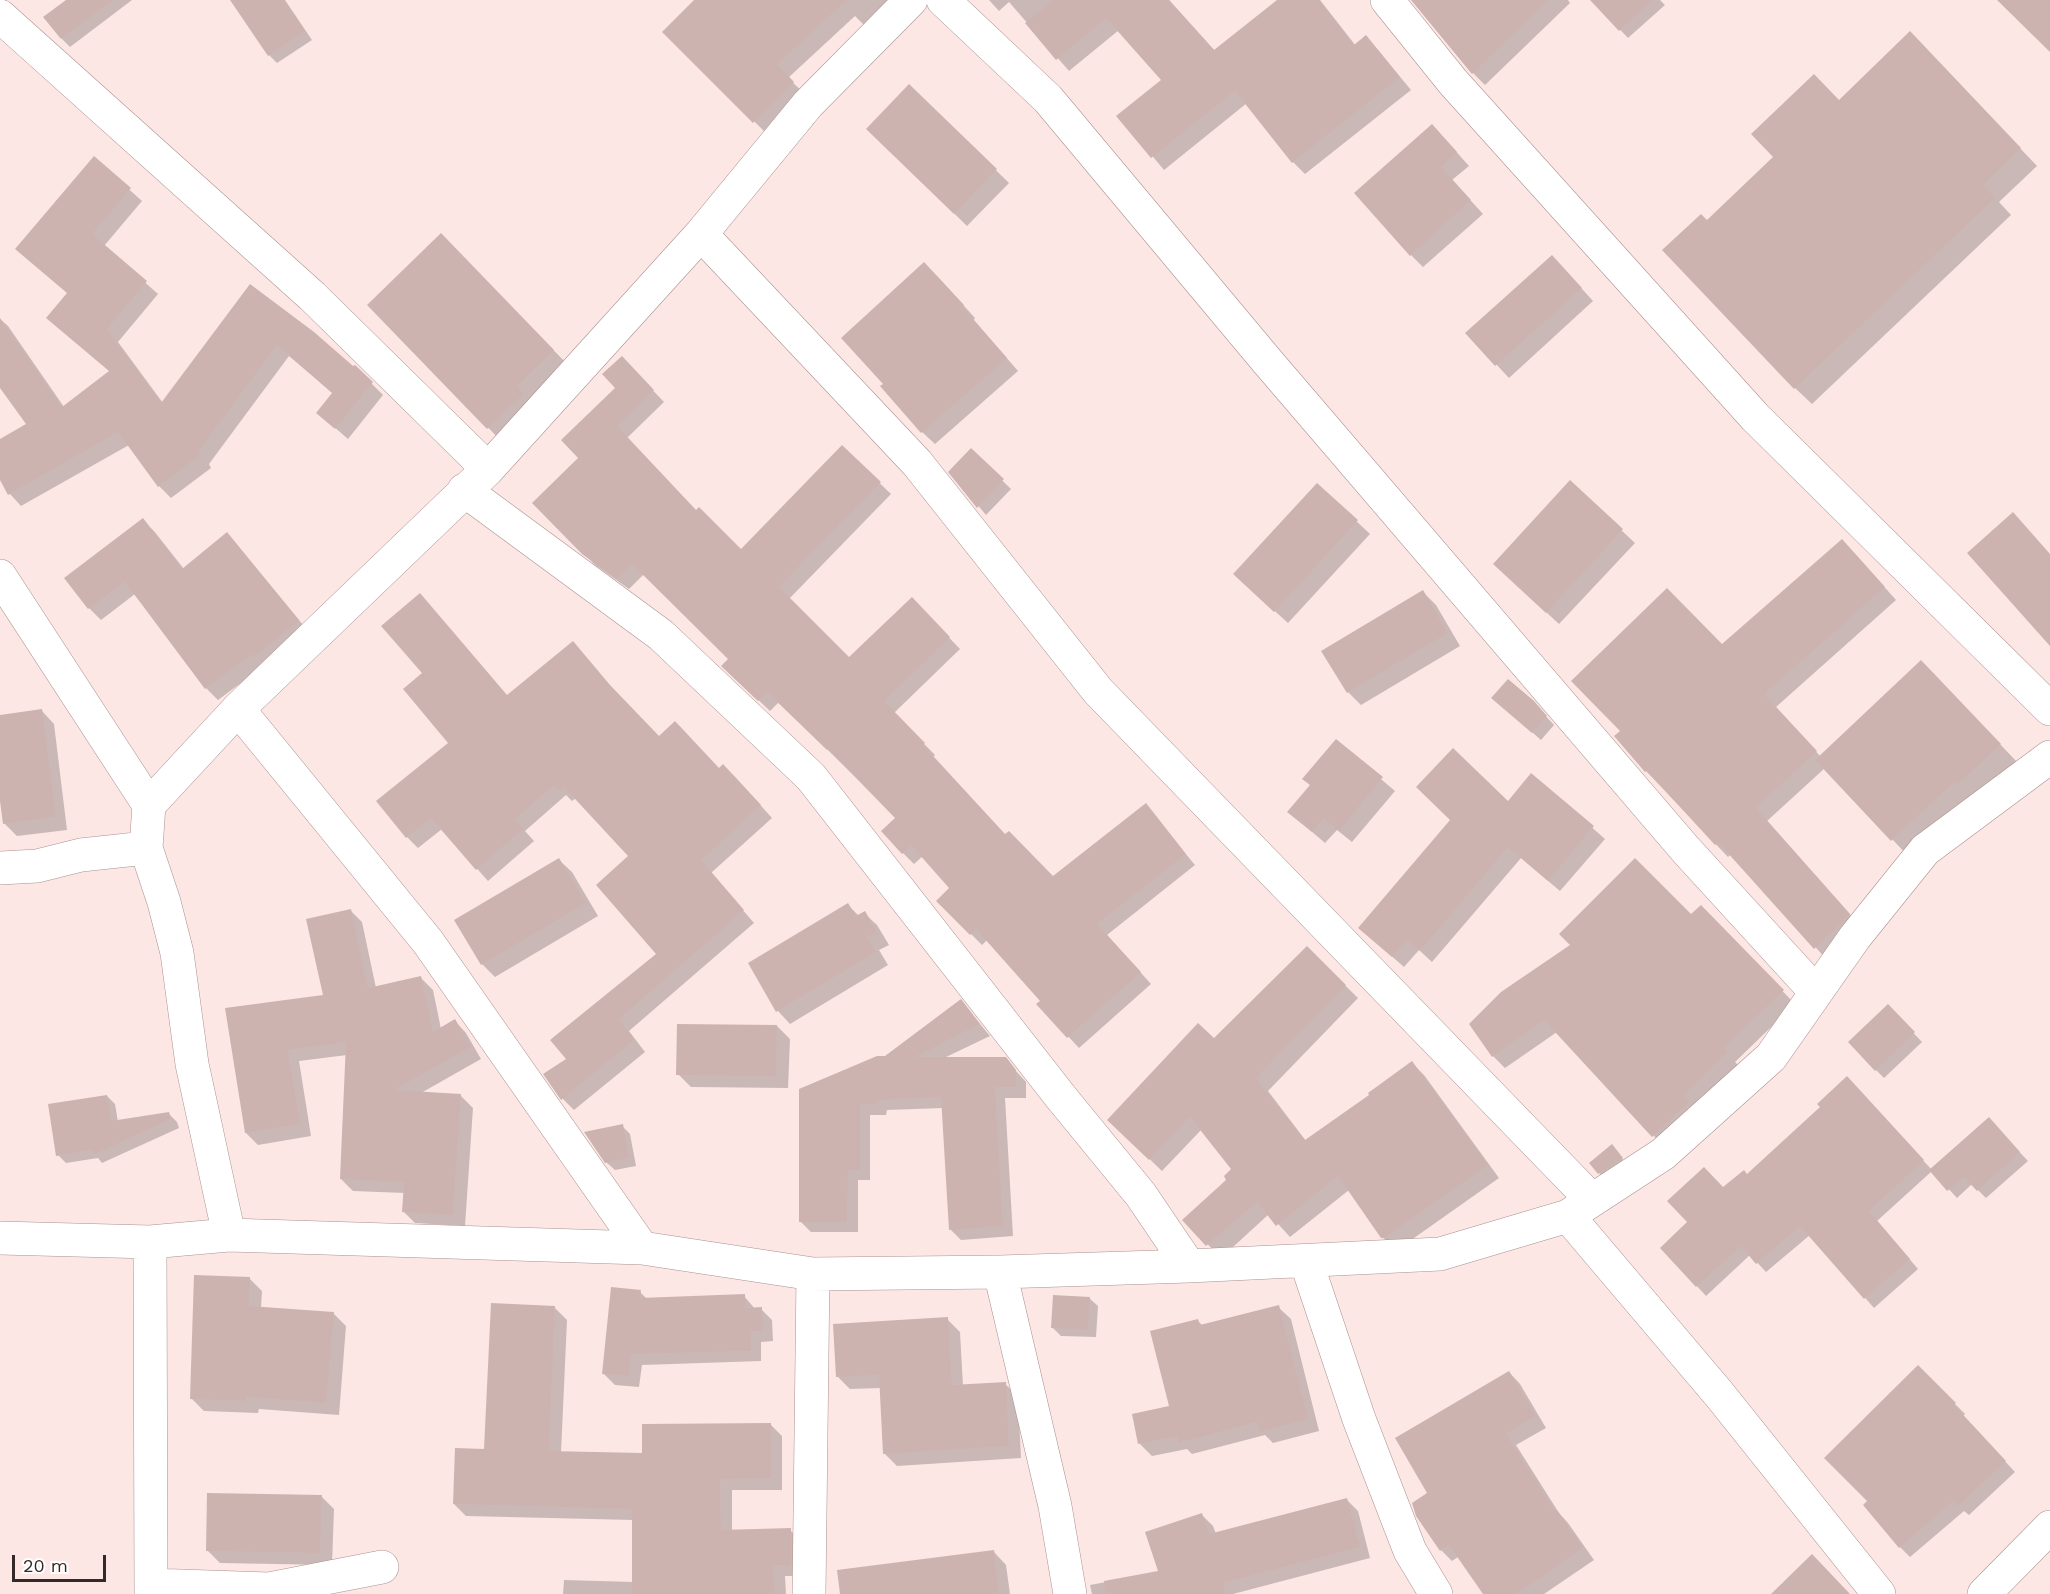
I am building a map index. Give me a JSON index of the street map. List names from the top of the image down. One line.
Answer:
{"scale_bar":"20 m"}
